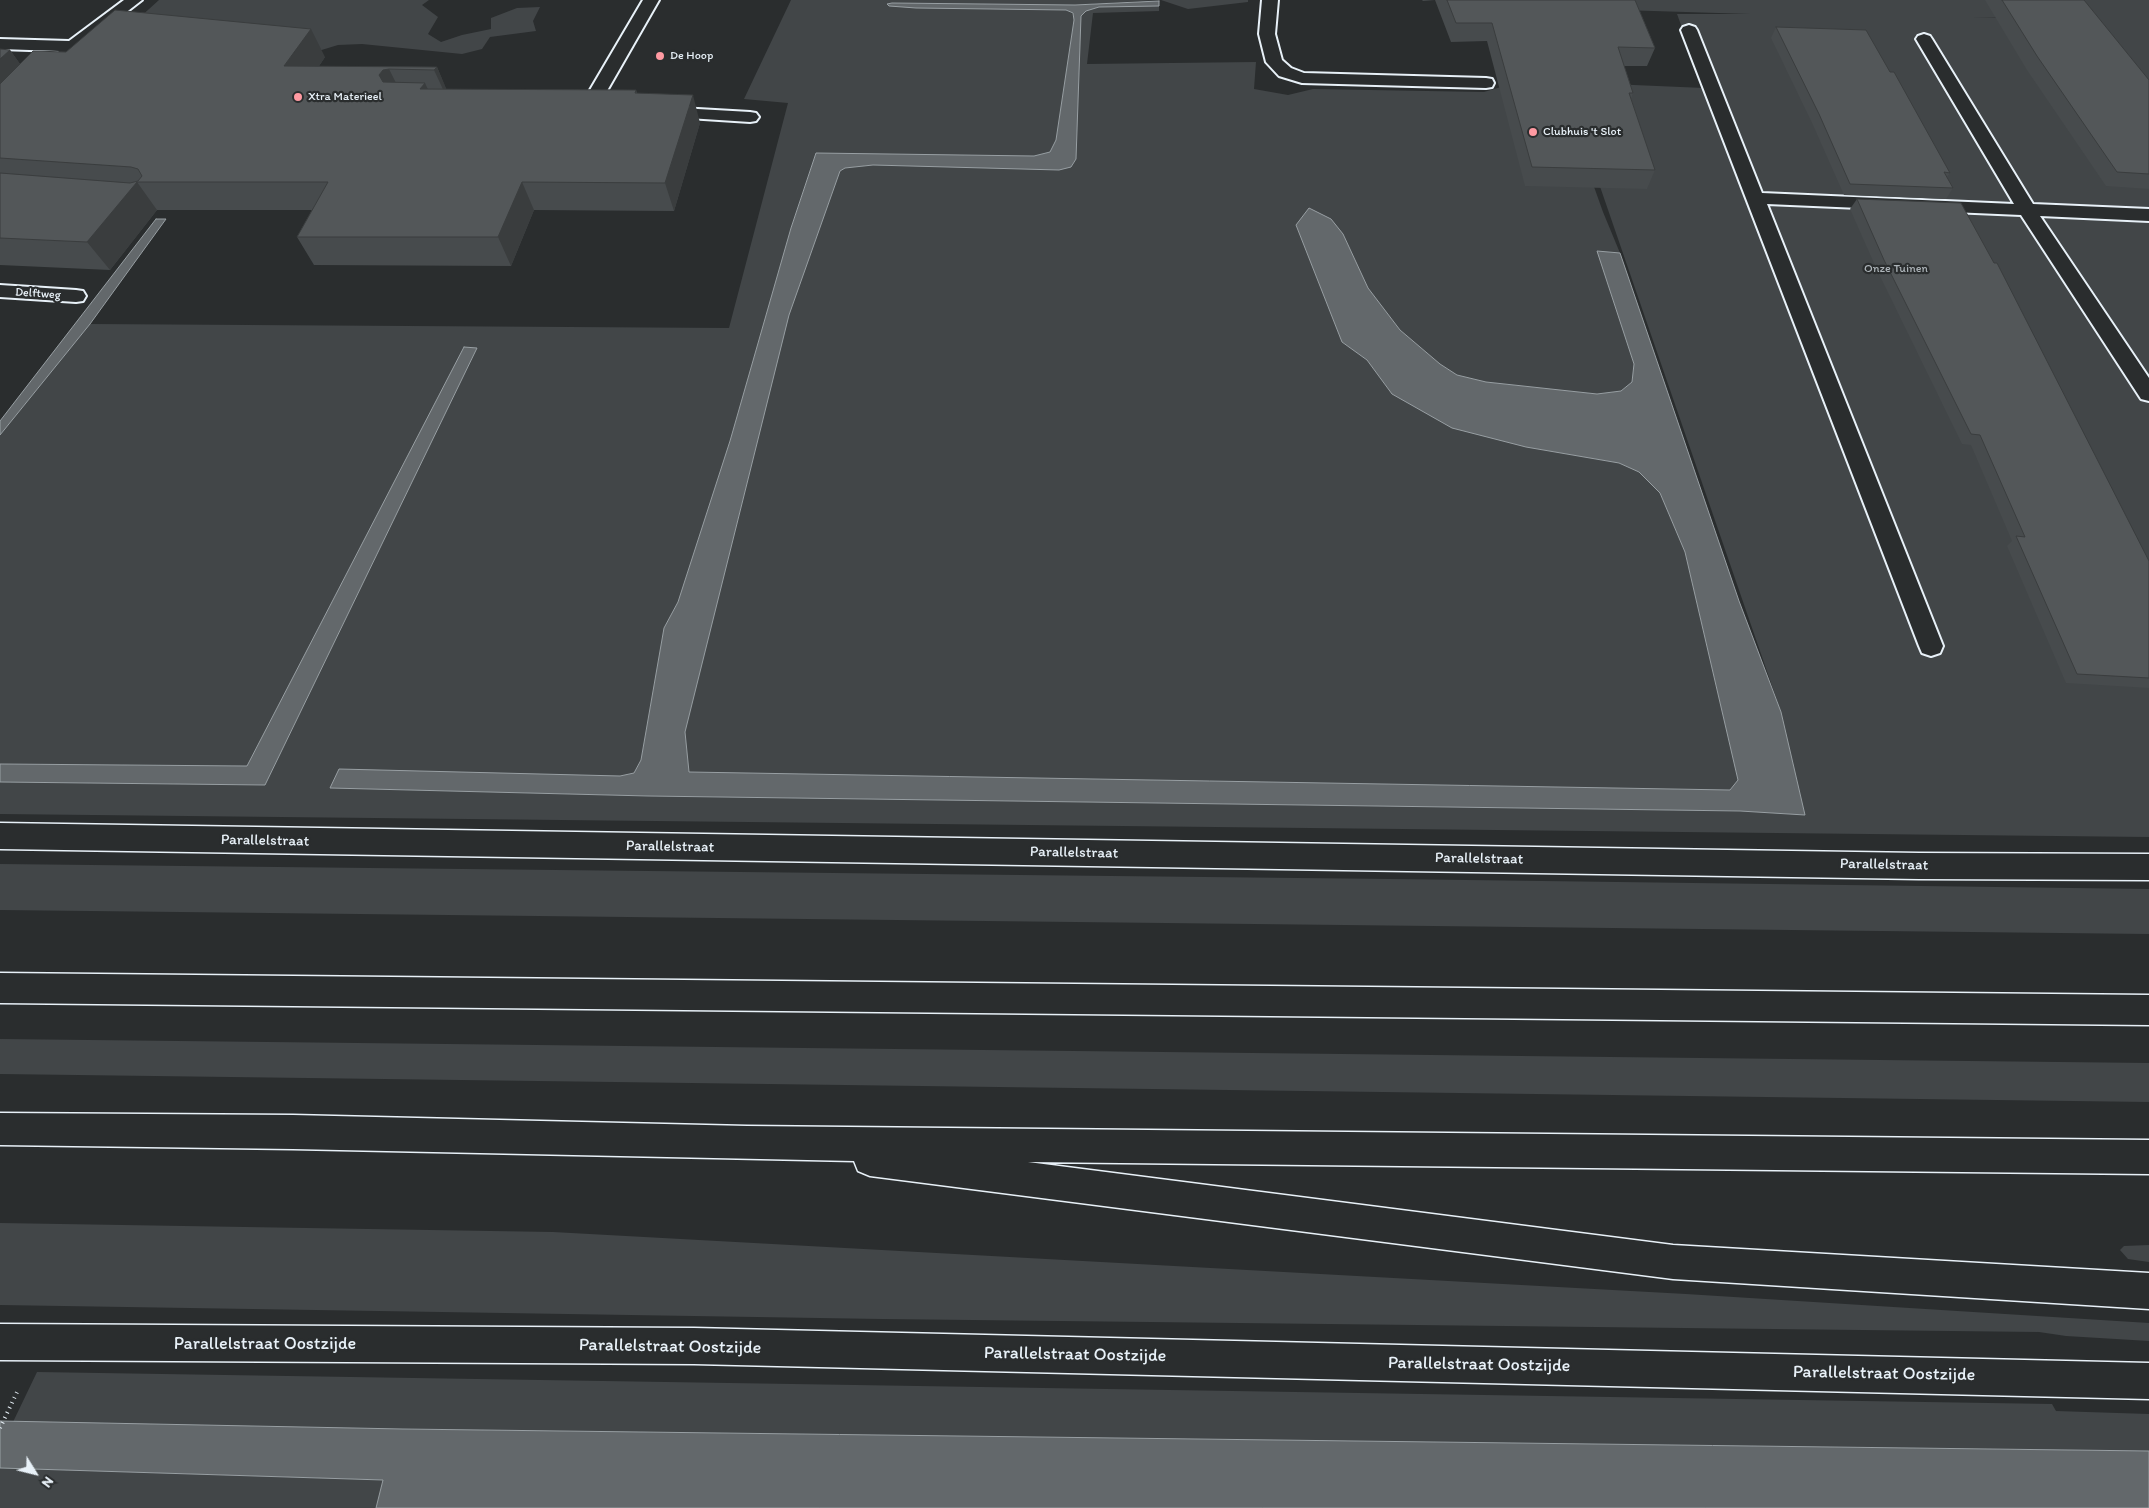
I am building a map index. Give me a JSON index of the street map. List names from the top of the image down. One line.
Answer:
{"streets":{"main road":["Parallelstraat","Parallelstraat Oostzijde"],"lane":["Delftweg"]},"parks":["Onze Tuinen"],"places":["De Hoop","Xtra Materieel","Clubhuis 't Slot"],"north":"bottom right"}
